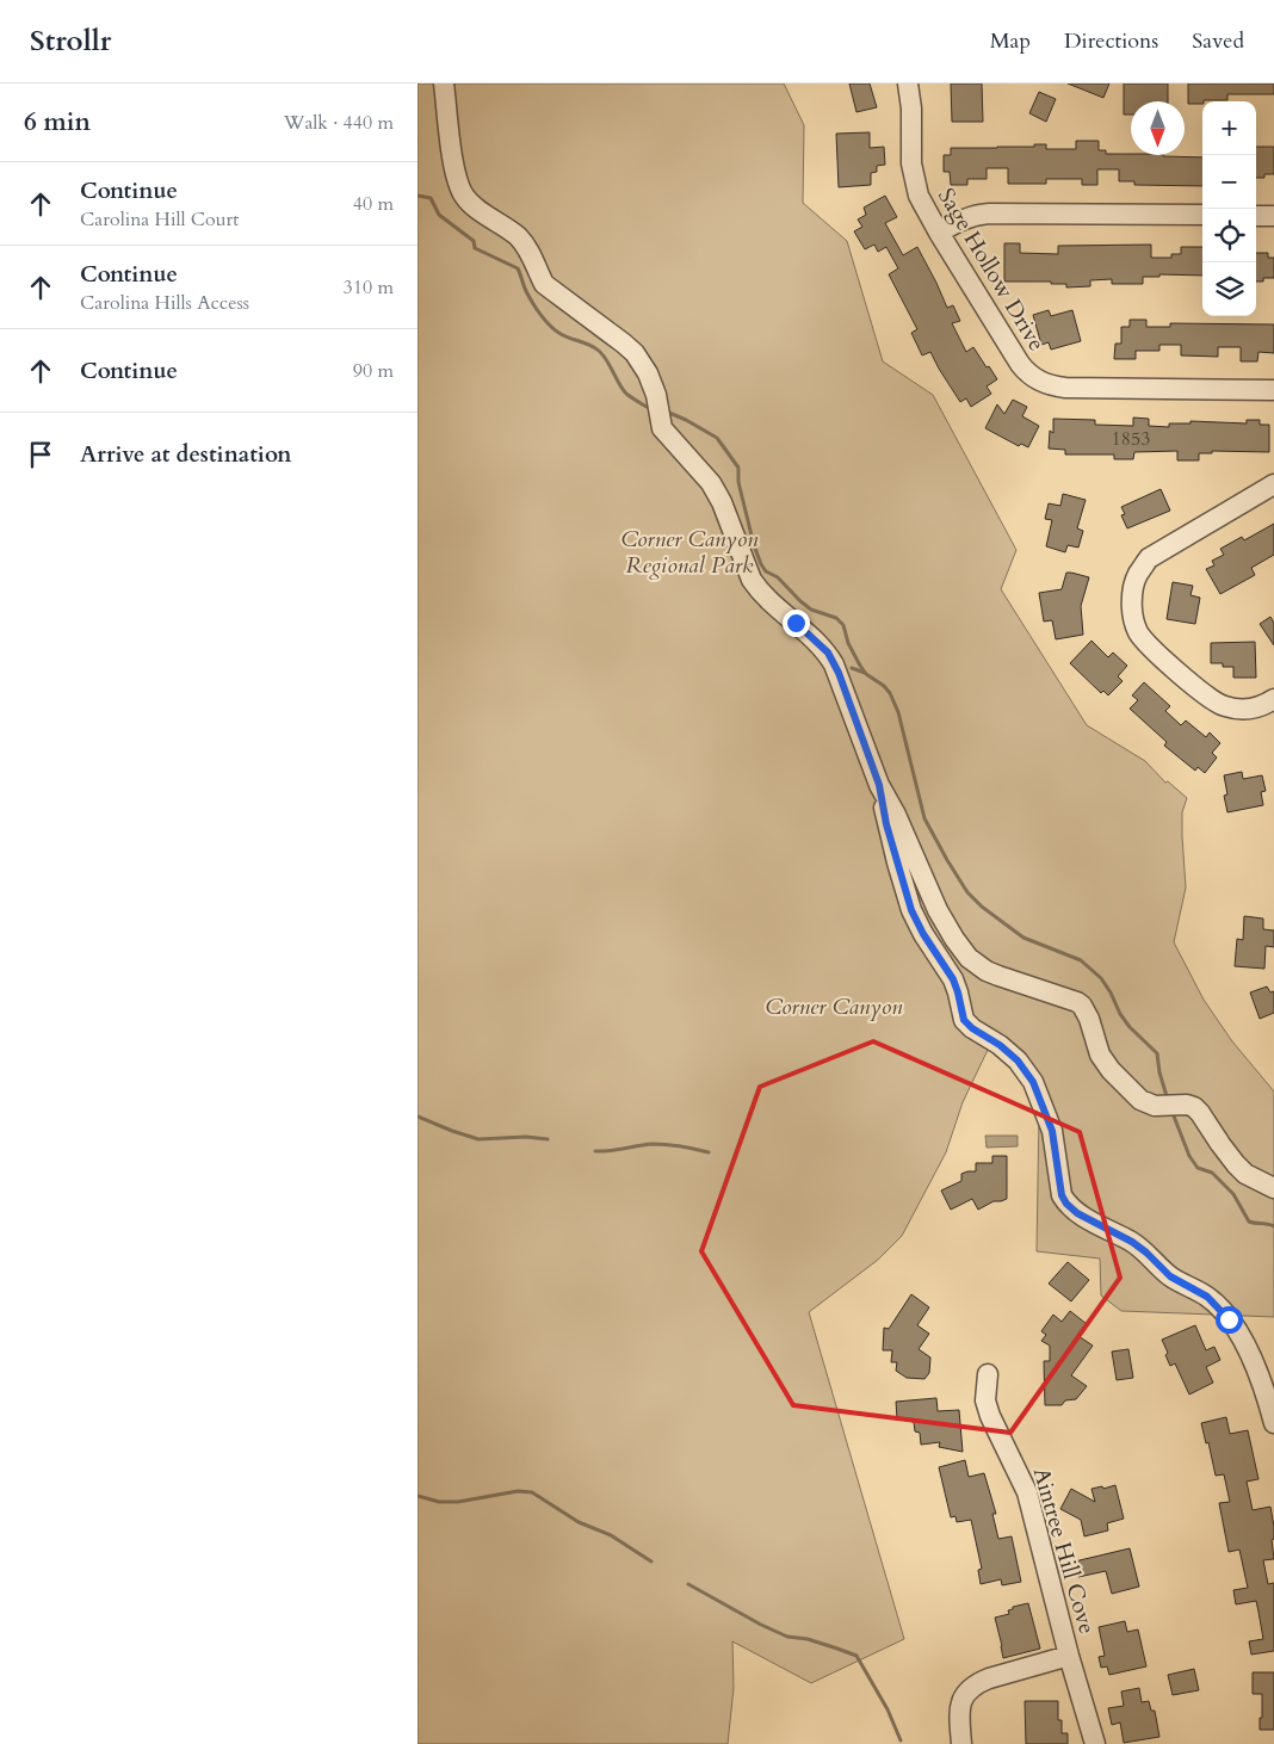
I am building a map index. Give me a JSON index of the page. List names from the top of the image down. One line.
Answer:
{"streets":{"street":["Sage Hollow Drive","Aintree Hill Cove"]},"parks":["Corner Canyon Regional Park","Corner Canyon"],"house_numbers":["1853"],"north":"bottom","page":{"header":"Strollr","nav":["Map","Directions","Saved"],"heading":["6 min","Walk · 440 m"],"map_buttons":["+","−"],"list":[["Continue","Carolina Hill Court","40 m"],["Continue","Carolina Hills Access","310 m"],["Continue","90 m"],"Arrive at destination"]}}
